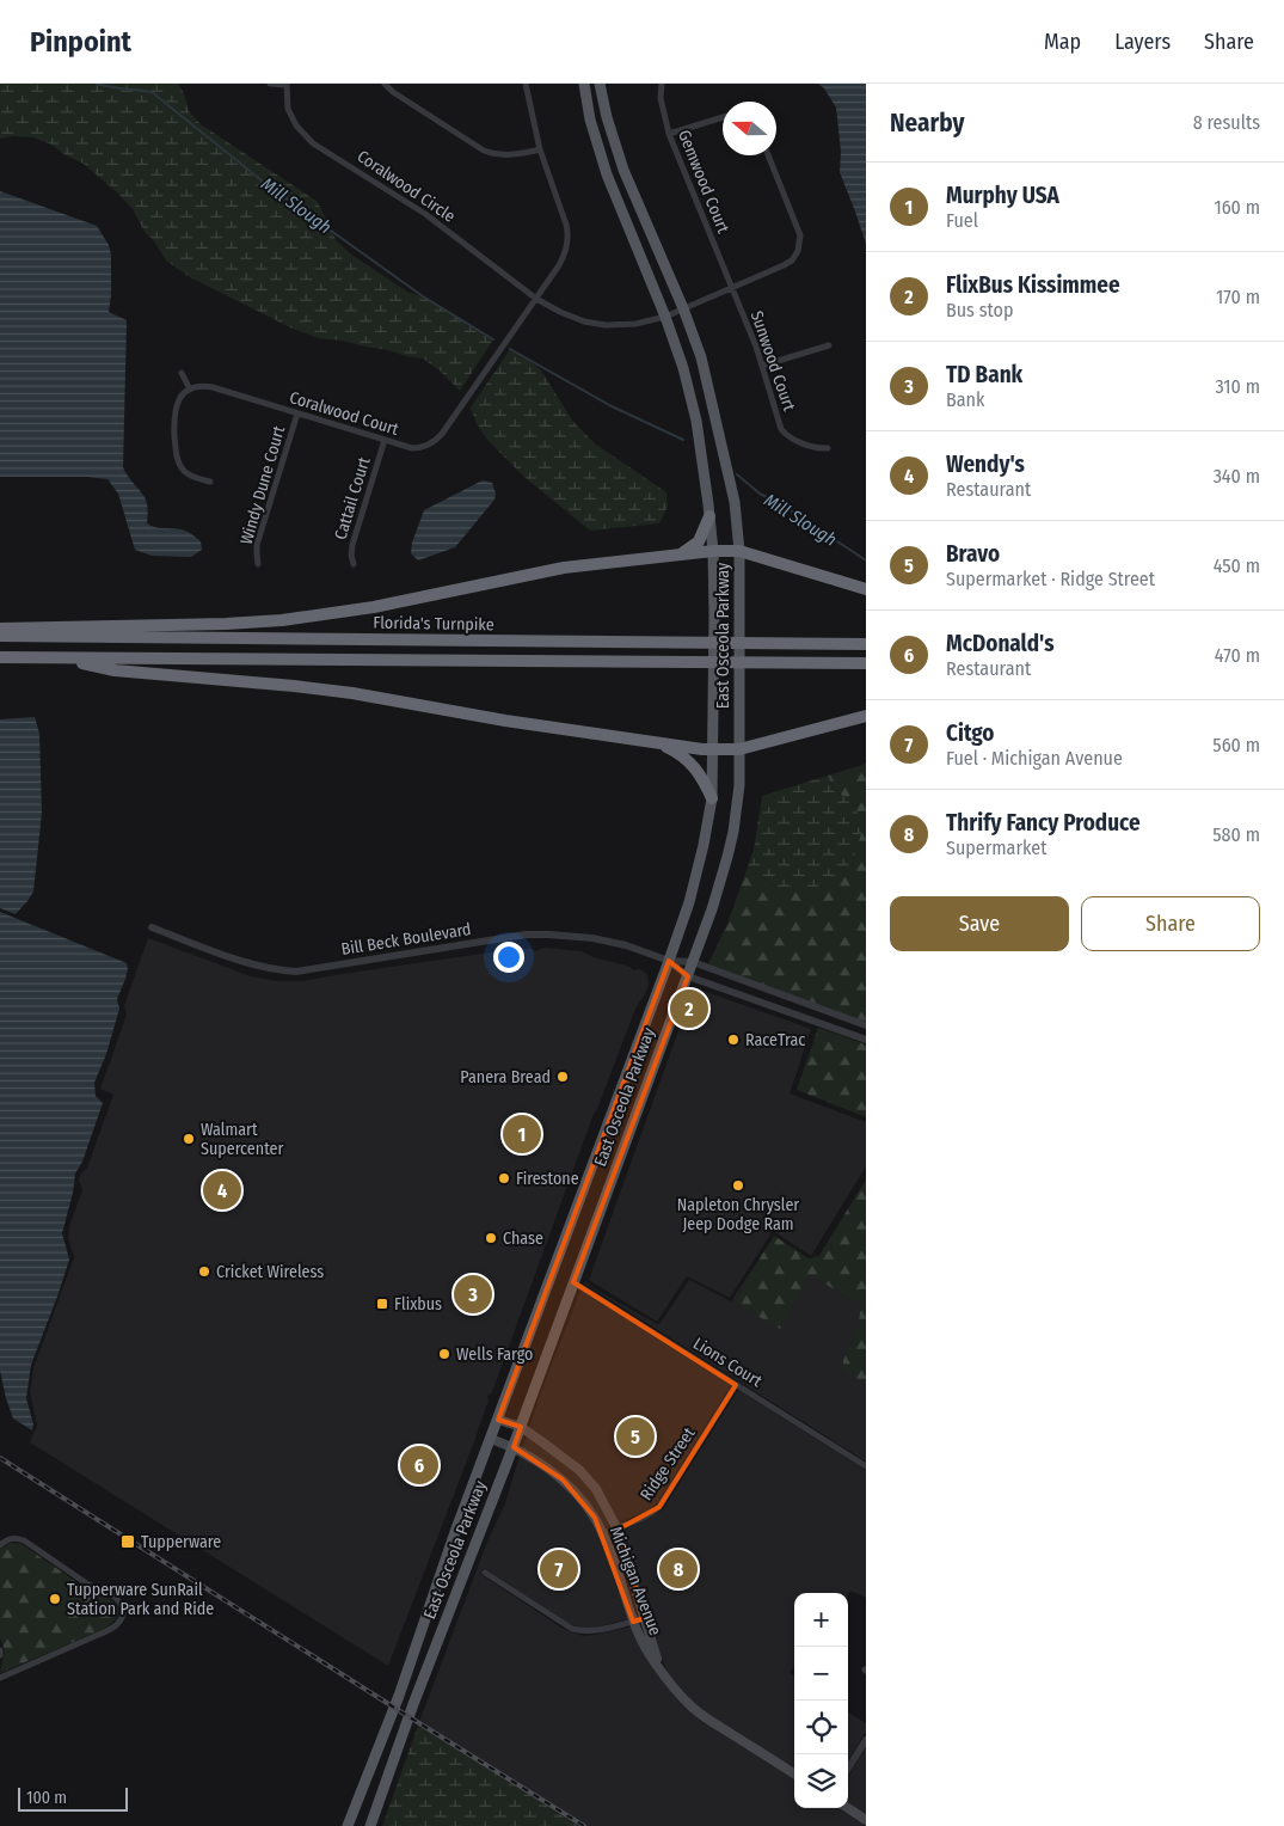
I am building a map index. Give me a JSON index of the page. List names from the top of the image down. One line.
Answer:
{"streets":{"highway":["Florida's Turnpike"],"main road":["East Osceola Parkway","Michigan Avenue"],"street":["Gemwood Court","Coralwood Circle","Sunwood Court","Coralwood Court","Windy Dune Court","Cattail Court","Bill Beck Boulevard","Lions Court","Ridge Street"]},"crossings":[["Gemwood Court","Coralwood Circle"],["Gemwood Court","Sunwood Court"],["Coralwood Circle","Sunwood Court"],["Coralwood Circle","Coralwood Court"],["Coralwood Circle","East Osceola Parkway"],["Coralwood Court","Windy Dune Court"],["Coralwood Court","Cattail Court"],["East Osceola Parkway","Bill Beck Boulevard"],["East Osceola Parkway","Lions Court"],["East Osceola Parkway","Michigan Avenue"],["Lions Court","Ridge Street"],["Ridge Street","Michigan Avenue"]],"water":["Mill Slough"],"places":{"other":["RaceTrac","Panera Bread","Walmart Supercenter","Firestone","Napleton Chrysler Jeep Dodge Ram","Chase","Cricket Wireless","Wells Fargo","Tupperware SunRail Station Park and Ride"],"transit":["Flixbus","Tupperware"]},"scale_bar":"100 m","north":"left","page":{"header":"Pinpoint","nav":["Map","Layers","Share"],"heading":["Nearby","8 results"],"list":[{"mark":"1","name":"Murphy USA","note":"Fuel","value":"160 m"},{"mark":"2","name":"FlixBus Kissimmee","note":"Bus stop","value":"170 m"},{"mark":"3","name":"TD Bank","note":"Bank","value":"310 m"},{"mark":"4","name":"Wendy's","note":"Restaurant","value":"340 m"},{"mark":"5","name":"Bravo","note":"Supermarket · Ridge Street","value":"450 m"},{"mark":"6","name":"McDonald's","note":"Restaurant","value":"470 m"},{"mark":"7","name":"Citgo","note":"Fuel · Michigan Avenue","value":"560 m"},{"mark":"8","name":"Thrify Fancy Produce","note":"Supermarket","value":"580 m"}],"buttons":["Save","Share"],"pins":["2","1","4","3","5","6","7","8"],"map_buttons":["+","−"],"scale":"100 m"}}
